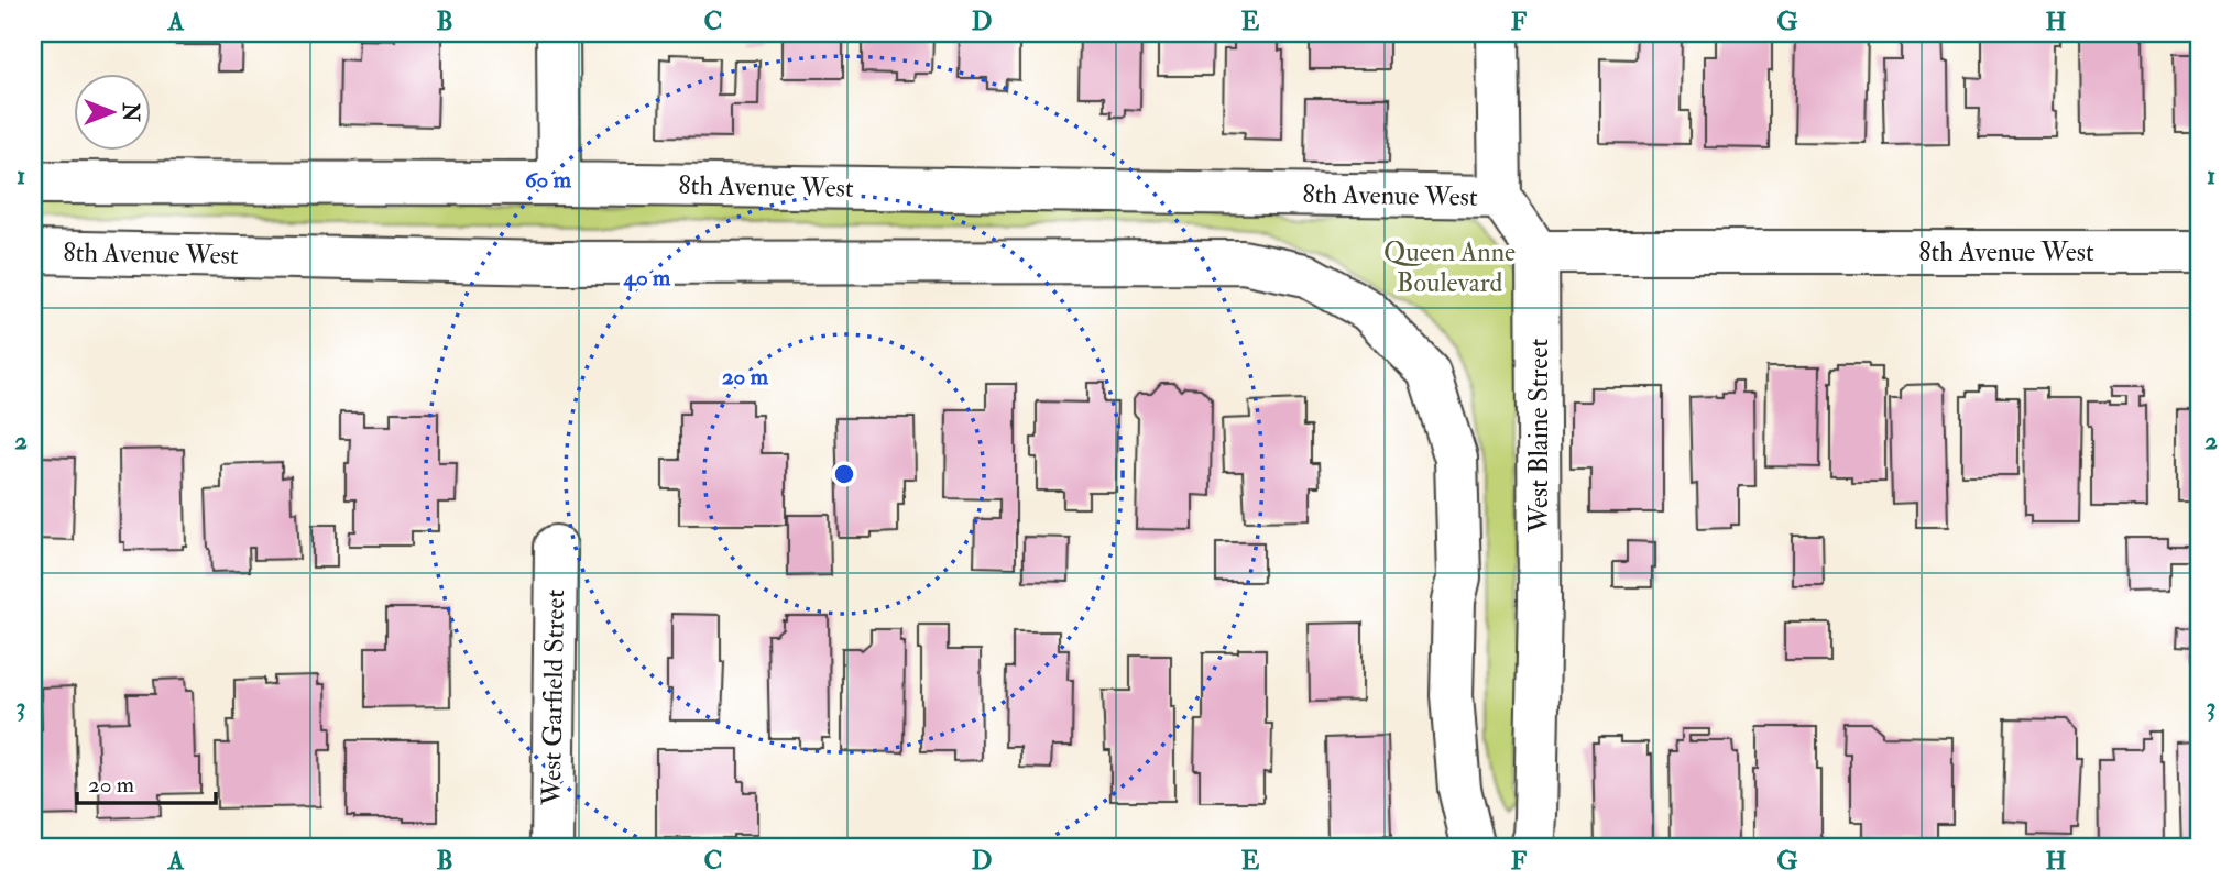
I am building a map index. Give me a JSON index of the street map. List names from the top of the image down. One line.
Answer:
{"streets":{"street":["8th Avenue West","West Blaine Street","West Garfield Street"]},"crossings":[["8th Avenue West","West Blaine Street"]],"parks":["Queen Anne Boulevard"],"scale_bar":"20 m","north":"right","grid":{"columns":["A","B","C","D","E","F","G","H"],"rows":["1","2","3"]},"rings":["60 m","40 m","20 m"]}
